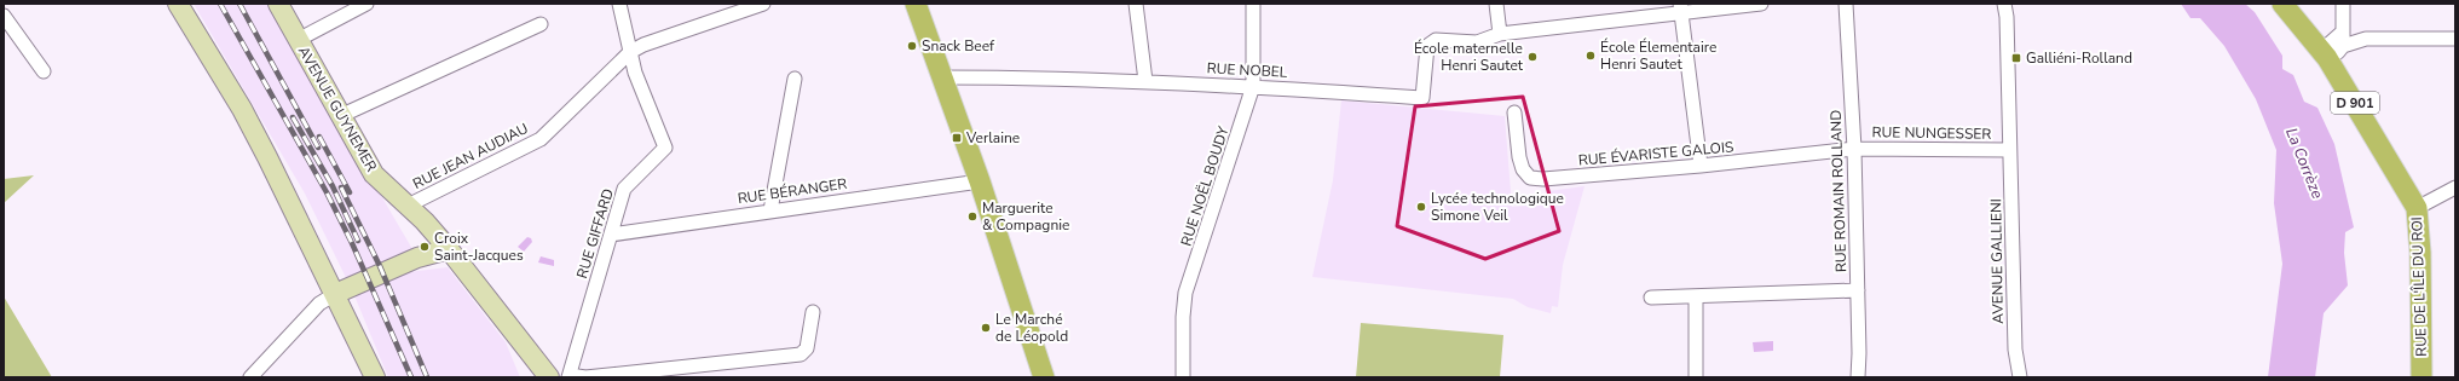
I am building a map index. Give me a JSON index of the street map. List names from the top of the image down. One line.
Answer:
{"streets":{"main road":["D 901","AVENUE GUYNEMER","RUE DE L'ÎLE DU ROI"],"street":["RUE NOBEL","RUE NUNGESSER","RUE ÉVARISTE GALOIS","RUE JEAN AUDIAU","RUE NOËL BOUDY","RUE BÉRANGER","RUE ROMAIN ROLLAND","RUE GIFFARD","AVENUE GALLIENI"]},"crossings":[["RUE NOBEL","RUE NOËL BOUDY"],["AVENUE GUYNEMER","RUE JEAN AUDIAU"],["RUE NUNGESSER","RUE ÉVARISTE GALOIS"],["RUE NUNGESSER","RUE ROMAIN ROLLAND"],["RUE NUNGESSER","AVENUE GALLIENI"],["RUE ÉVARISTE GALOIS","RUE ROMAIN ROLLAND"],["RUE JEAN AUDIAU","RUE GIFFARD"],["RUE BÉRANGER","RUE GIFFARD"]],"water":["La Corrèze"],"places":{"other":["Snack Beef","École Élementaire Henri Sautet","École maternelle Henri Sautet","Lycée technologique Simone Veil","Marguerite & Compagnie","Croix Saint-Jacques","Le Marché de Léopold"],"transit":["Galliéni-Rolland","Verlaine"]}}
